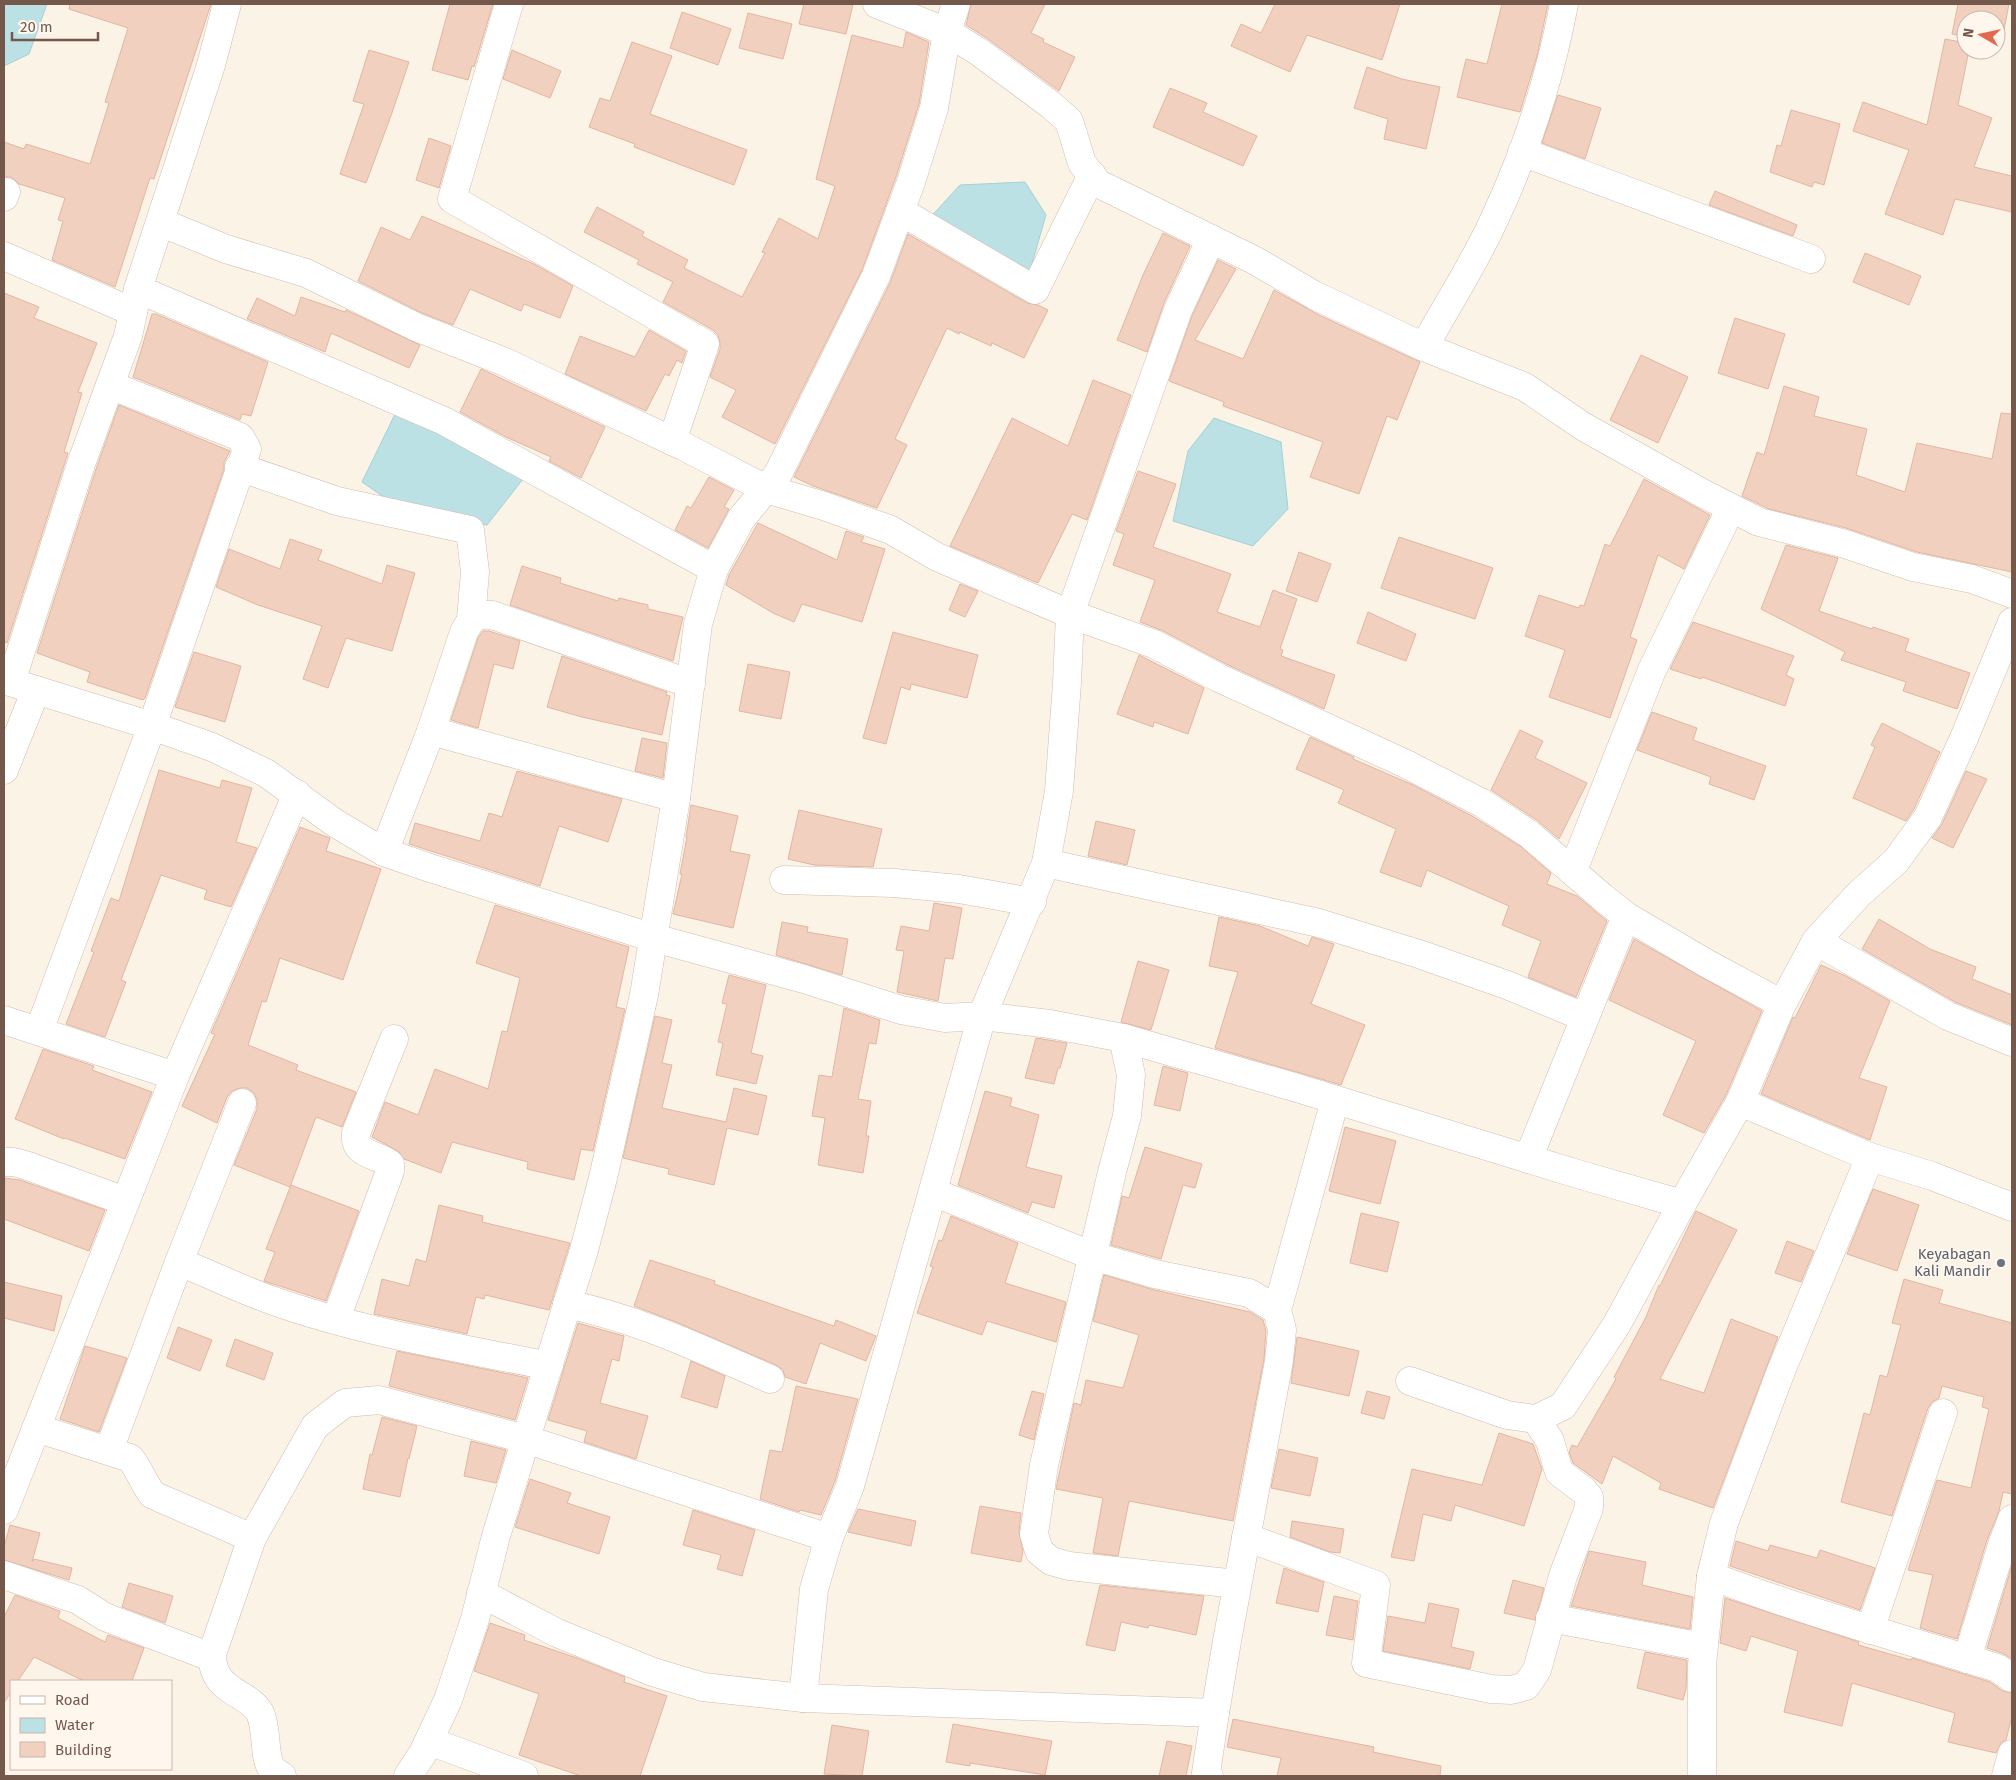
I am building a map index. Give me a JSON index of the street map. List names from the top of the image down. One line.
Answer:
{"places":["Keyabagan Kali Mandir"],"legend":["Road","Water","Building"],"scale_bar":"20 m","north":"left"}
